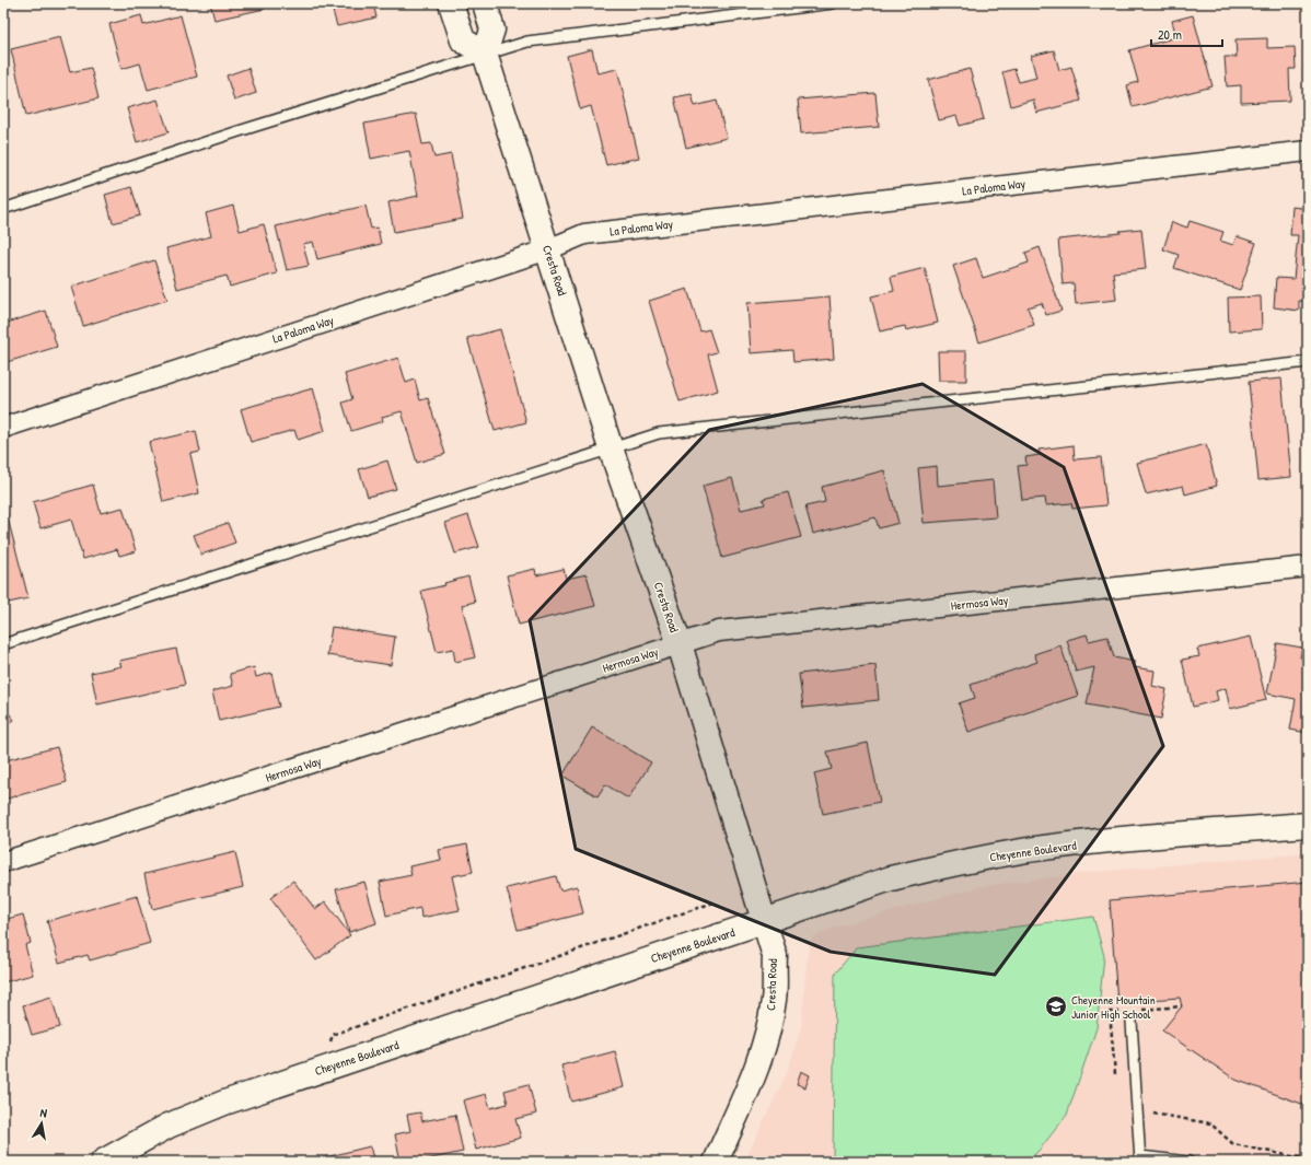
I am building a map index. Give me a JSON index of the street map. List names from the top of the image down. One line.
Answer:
{"streets":{"main road":["Cresta Road","Cheyenne Boulevard"],"street":["La Paloma Way","Hermosa Way"]},"crossings":[["La Paloma Way","Cresta Road"],["Cresta Road","Hermosa Way"],["Cresta Road","Cheyenne Boulevard"]],"places":{"school or university":["Cheyenne Mountain Junior High School"]},"scale_bar":"20 m","north":"top"}
